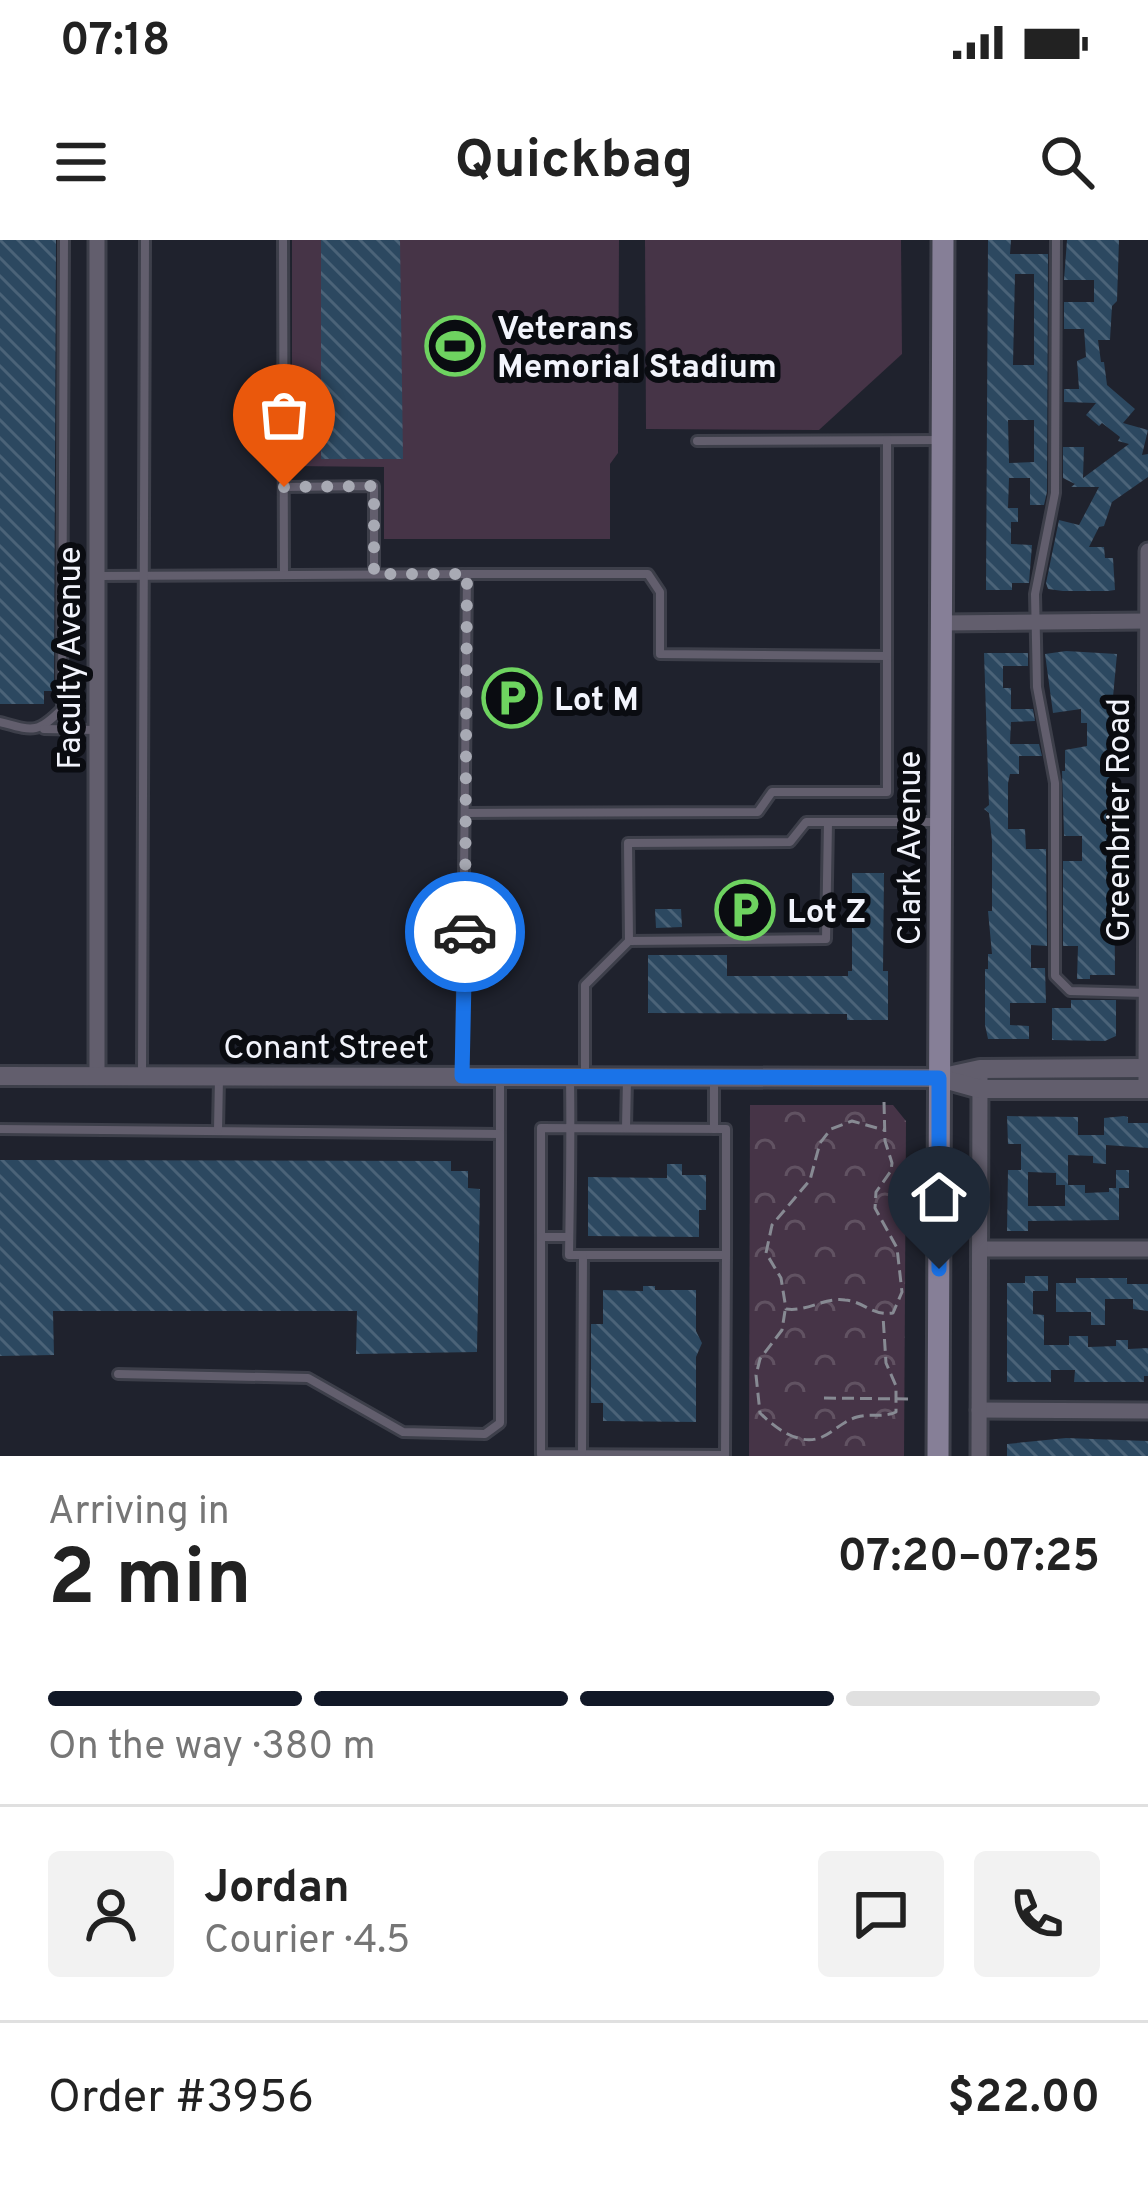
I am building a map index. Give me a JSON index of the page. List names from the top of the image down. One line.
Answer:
{"streets":{"main road":["Clark Avenue"],"street":["Faculty Avenue","Greenbrier Road","Conant Street"]},"crossings":[["Faculty Avenue","Conant Street"],["Greenbrier Road","Conant Street"],["Clark Avenue","Conant Street"]],"places":{"sports":["Veterans Memorial Stadium"],"parking":["Lot M","Lot Z"]},"page":{"status":"07:18","header":"Quickbag","heading":["2 min","Arriving in","07:20–07:25"],"panel":["Jordan","Courier · 4.5","Order #3956","$22.00"],"bar":"On the way · 380 m"}}
